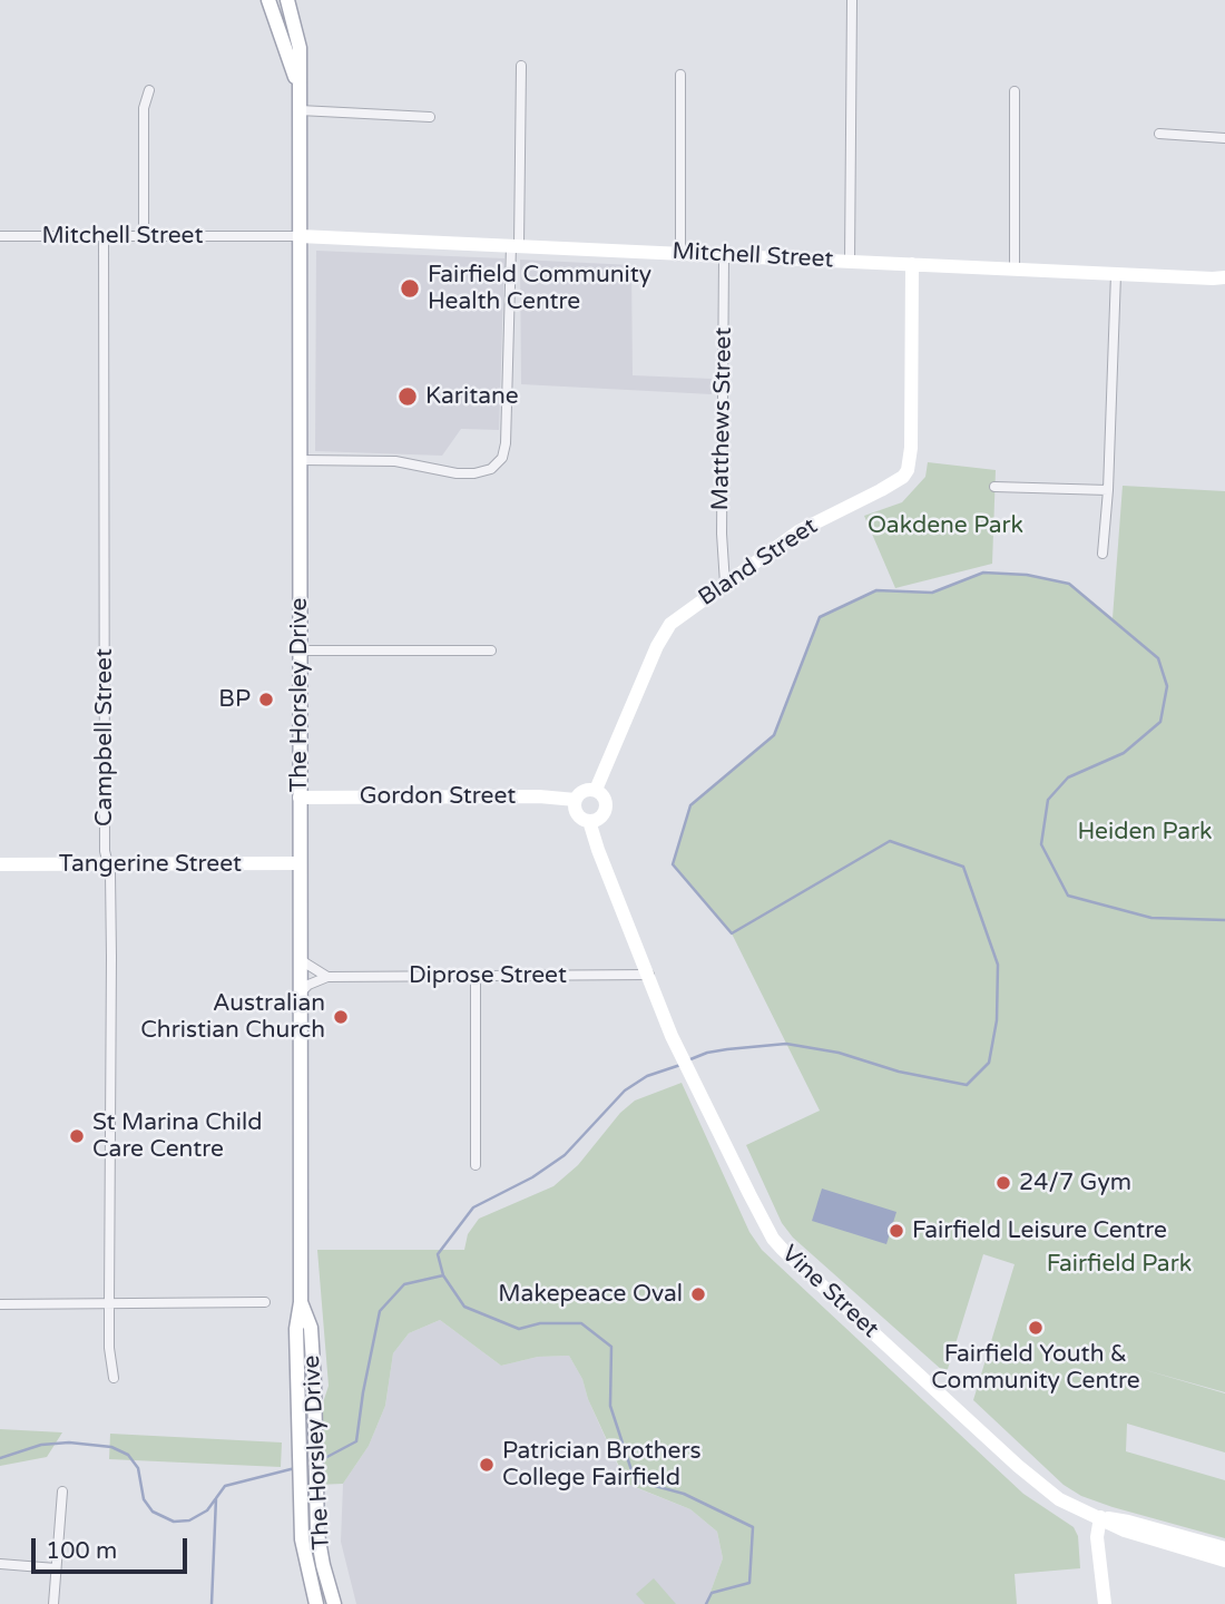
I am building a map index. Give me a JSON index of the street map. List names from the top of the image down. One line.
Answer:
{"streets":{"main road":["Mitchell Street","Bland Street","The Horsley Drive","Gordon Street","Tangerine Street","Vine Street"],"street":["Matthews Street","Campbell Street","Diprose Street"]},"crossings":[["Mitchell Street","Matthews Street"],["Mitchell Street","Bland Street"],["Mitchell Street","The Horsley Drive"],["Mitchell Street","Campbell Street"],["Matthews Street","Bland Street"],["Bland Street","Gordon Street"],["Bland Street","Vine Street"],["The Horsley Drive","Gordon Street"],["The Horsley Drive","Tangerine Street"],["The Horsley Drive","Diprose Street"],["Campbell Street","Tangerine Street"],["Gordon Street","Vine Street"],["Diprose Street","Vine Street"]],"parks":["Oakdene Park","Heiden Park","Fairfield Park"],"places":["Fairfield Community Health Centre","Karitane","BP","Australian Christian Church","St Marina Child Care Centre","24/7 Gym","Fairfield Leisure Centre","Makepeace Oval","Fairfield Youth & Community Centre","Patrician Brothers College Fairfield"],"scale_bar":"100 m"}
